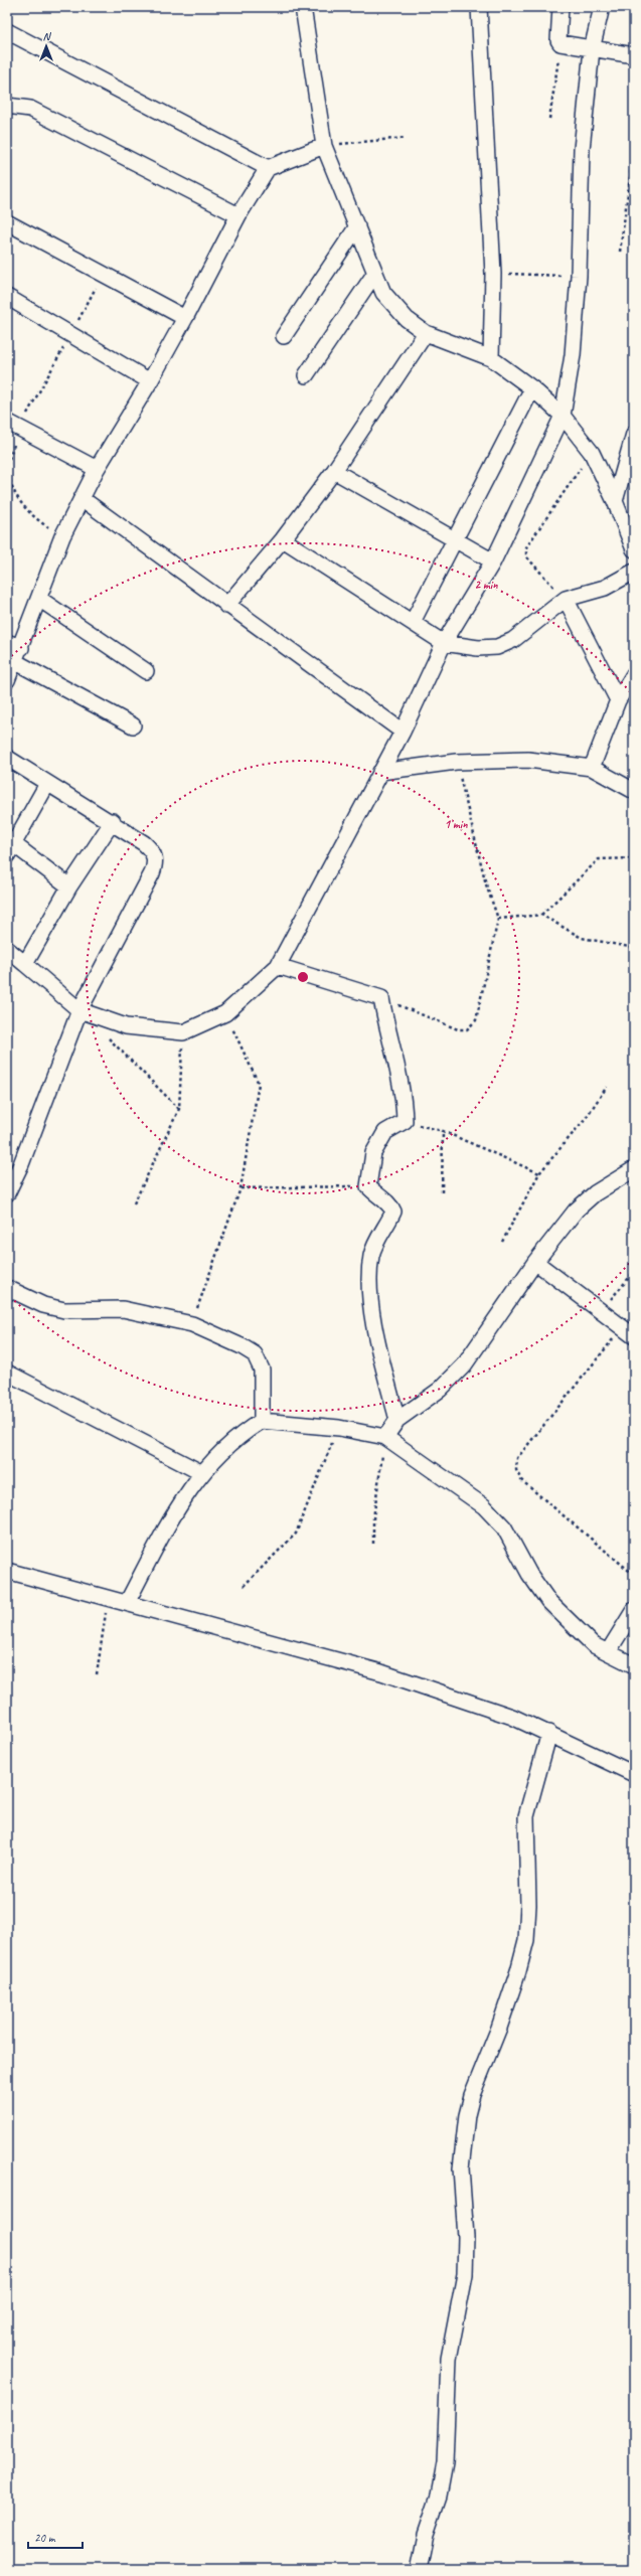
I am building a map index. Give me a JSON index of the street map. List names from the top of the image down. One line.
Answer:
{"scale_bar":"20 m","north":"top","rings":["2 min","1 min"]}
